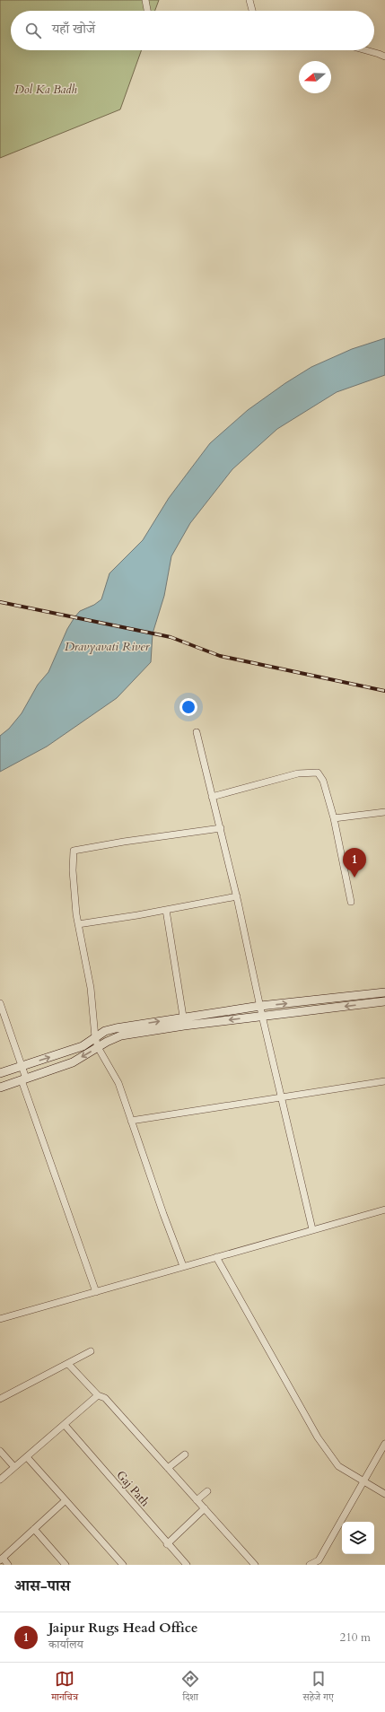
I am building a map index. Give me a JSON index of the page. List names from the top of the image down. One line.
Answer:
{"streets":{"street":["Gaj Path"]},"water":["Dravyavati River"],"parks":["Dol Ka Badh"],"north":"left","page":{"search":"यहाँ खोजें","pins":"1","heading":"आस-पास","list":[{"mark":"1","name":"Jaipur Rugs Head Office","note":"कार्यालय","value":"210 m"}],"nav":["मानचित्र","दिशा","सहेजे गए"]}}
